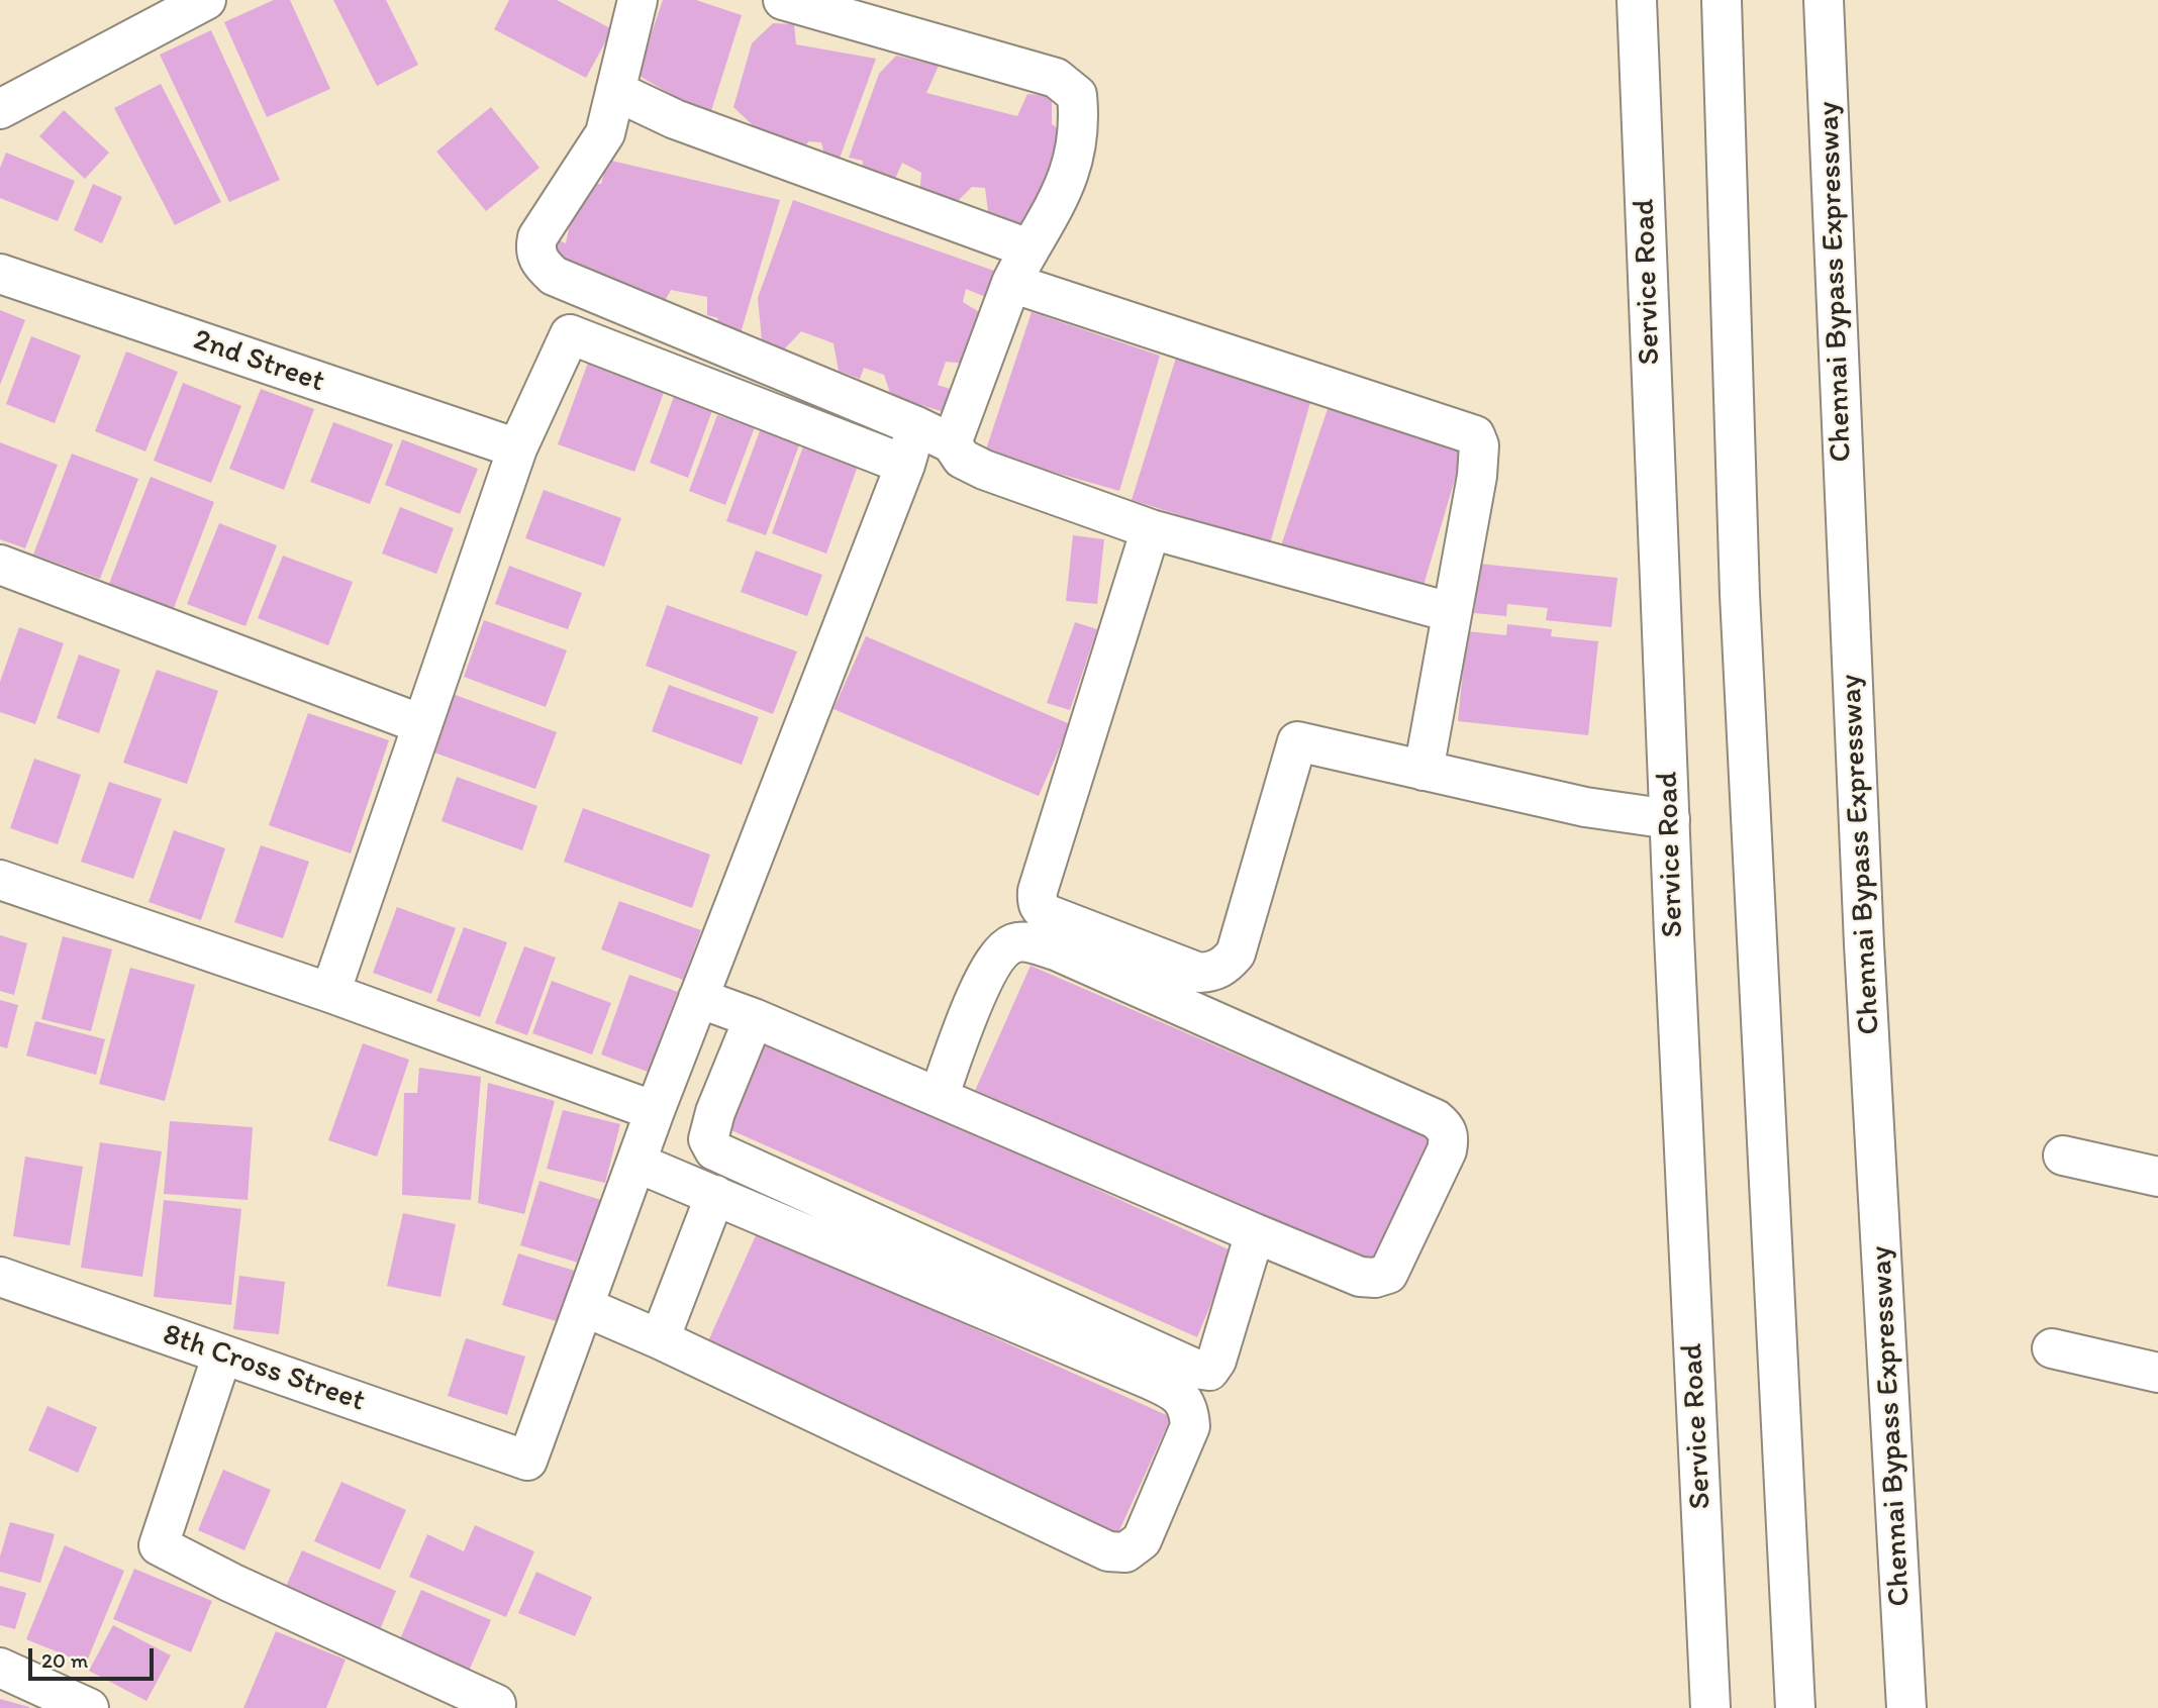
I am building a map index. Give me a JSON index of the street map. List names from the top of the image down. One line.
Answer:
{"streets":{"main road":["Service Road","Chennai Bypass Expressway","2nd Street","8th Cross Street"]},"scale_bar":"20 m"}
